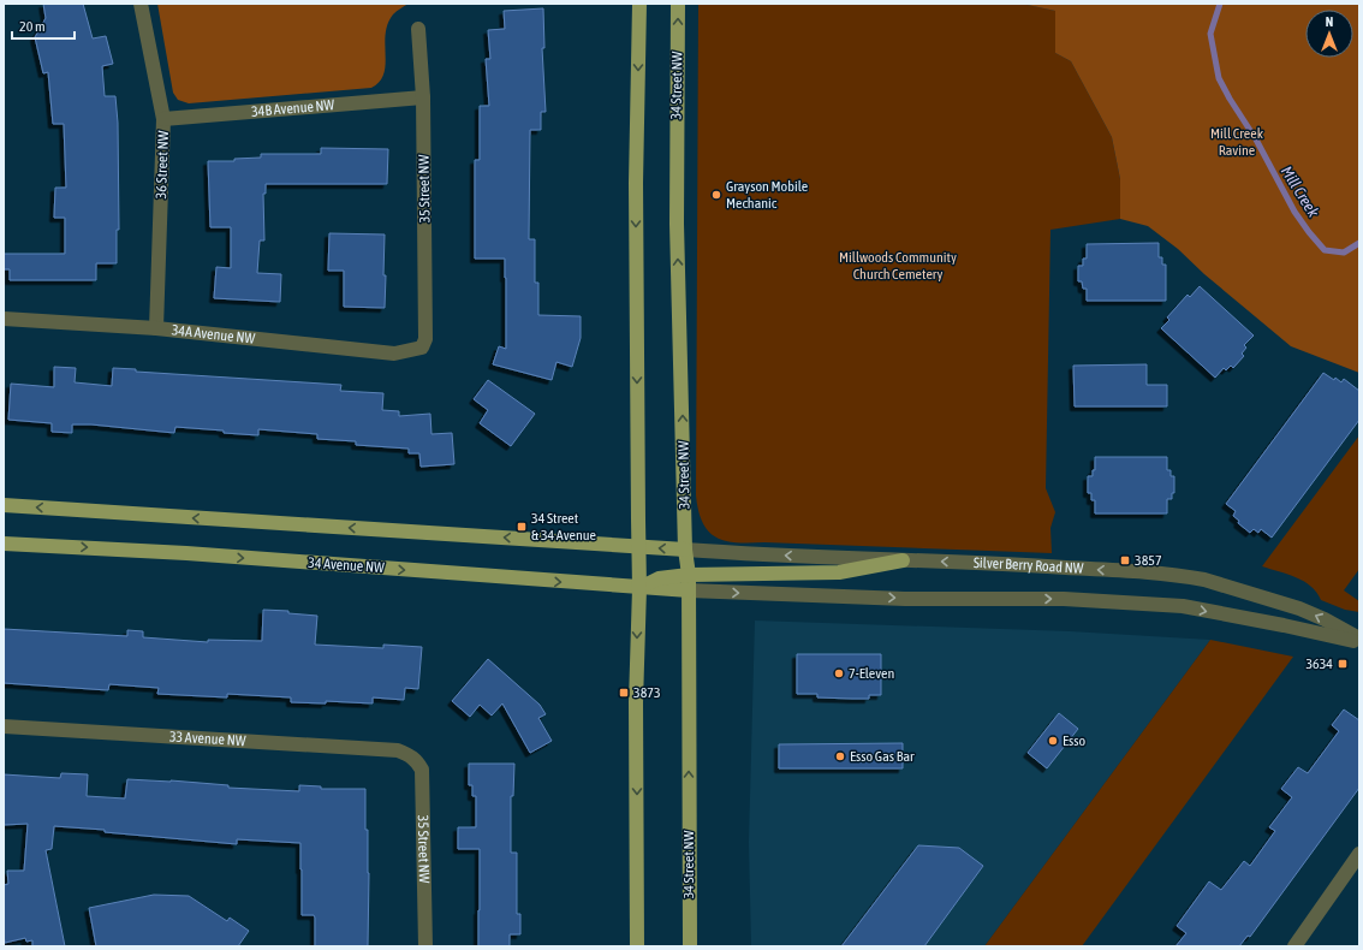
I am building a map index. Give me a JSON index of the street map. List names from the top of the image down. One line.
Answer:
{"streets":{"main road":["34 Street NW","34 Avenue NW"],"street":["34B Avenue NW","36 Street NW","35 Street NW","34A Avenue NW","Silver Berry Road NW","33 Avenue NW"]},"crossings":[["34 Street NW","34 Avenue NW"],["34 Street NW","Silver Berry Road NW"],["34B Avenue NW","36 Street NW"],["34B Avenue NW","35 Street NW"],["36 Street NW","34A Avenue NW"],["35 Street NW","34A Avenue NW"],["35 Street NW","33 Avenue NW"]],"water":["Mill Creek"],"parks":["Mill Creek Ravine","Millwoods Community Church Cemetery"],"places":{"other":["Grayson Mobile Mechanic","7-Eleven","Esso","Esso Gas Bar"],"transit":["34 Street & 34 Avenue","3857","3634","3873"]},"scale_bar":"20 m","north":"top"}
